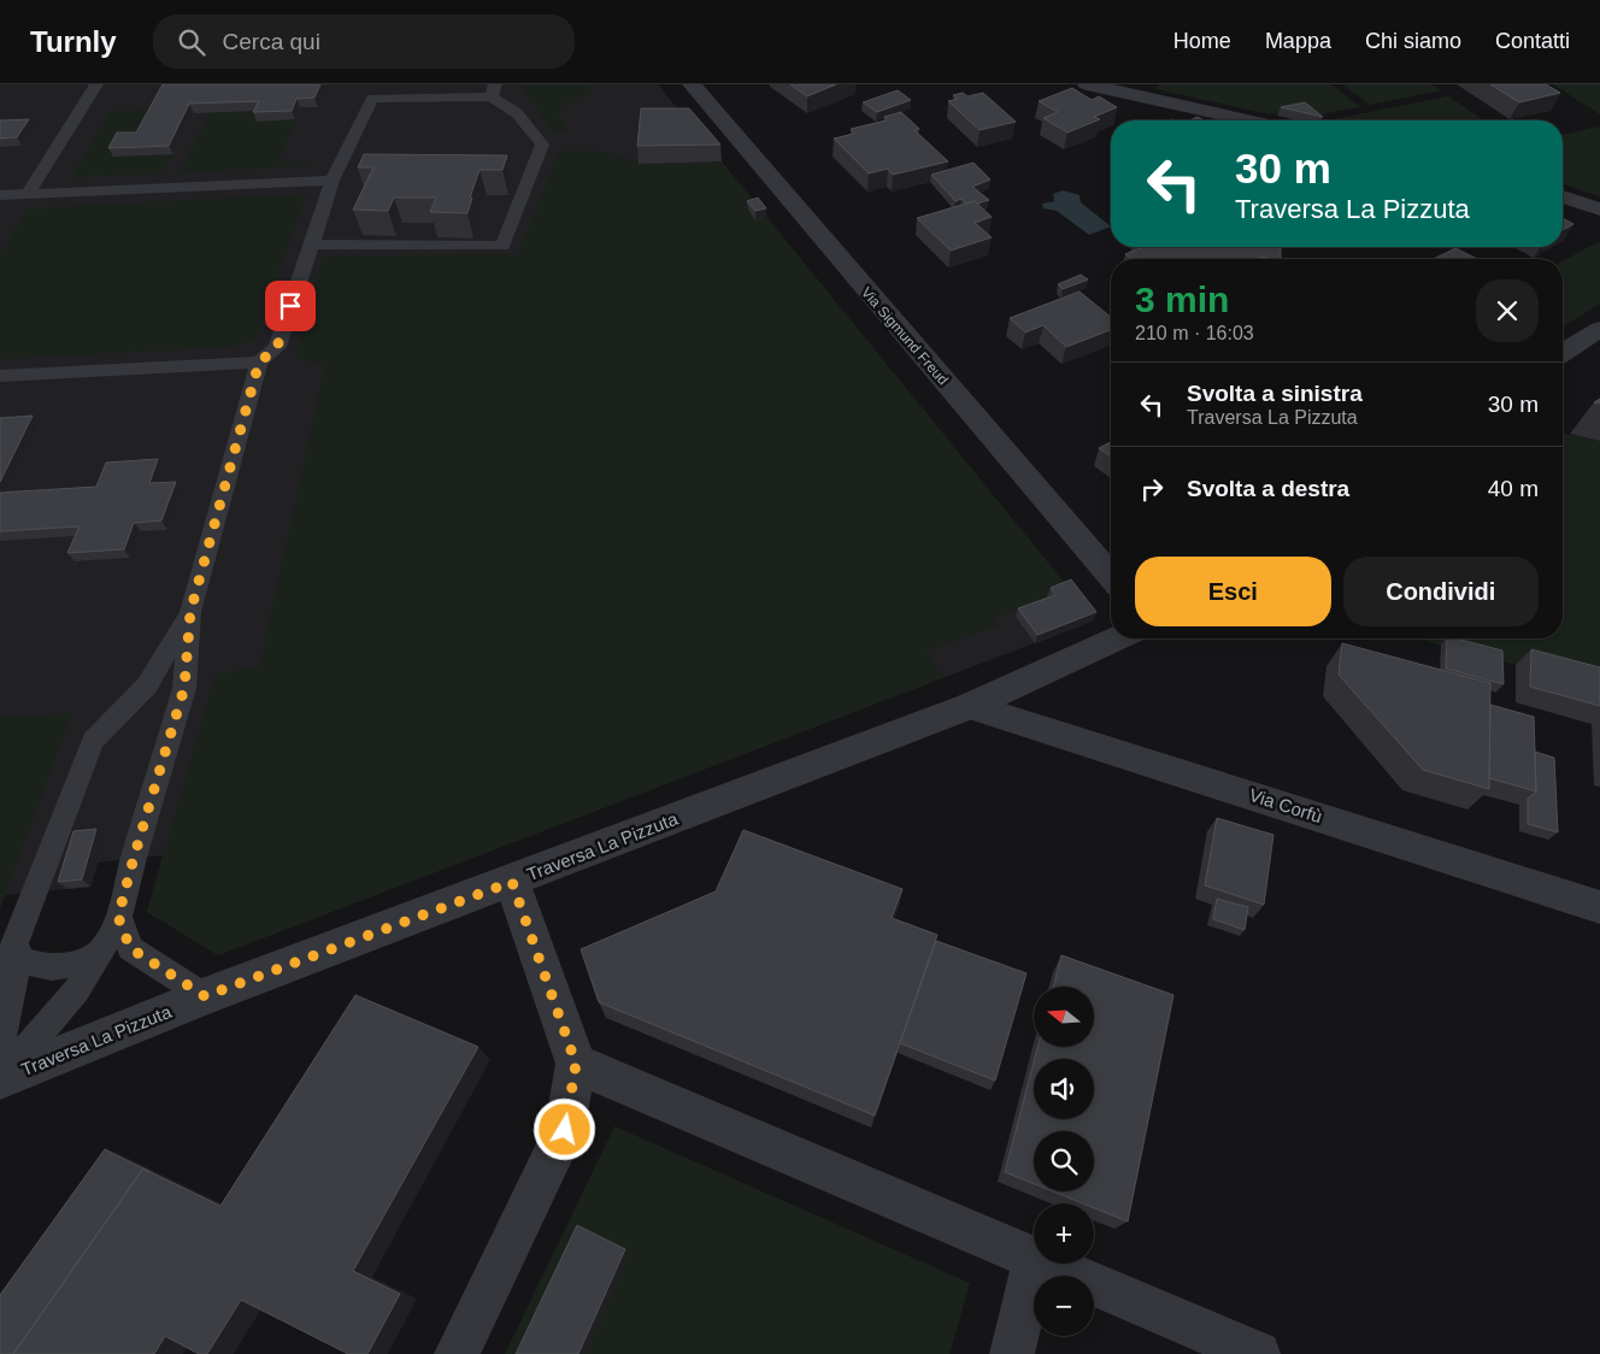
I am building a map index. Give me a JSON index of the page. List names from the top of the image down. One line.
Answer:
{"streets":{"street":["Via Sigmund Freud","Via Corfù","Traversa La Pizzuta"]},"crossings":[["Via Corfù","Traversa La Pizzuta"]],"north":"left","page":{"header":"Turnly","search":"Cerca qui","nav":["Home","Mappa","Chi siamo","Contatti"],"turn":["30 m","Traversa La Pizzuta"],"heading":["3 min","210 m · 16:03"],"list":[{"name":"Svolta a sinistra","note":"Traversa La Pizzuta","value":"30 m"},{"name":"Svolta a destra","value":"40 m"}],"buttons":["Esci","Condividi"],"map_buttons":["+","−"]}}
